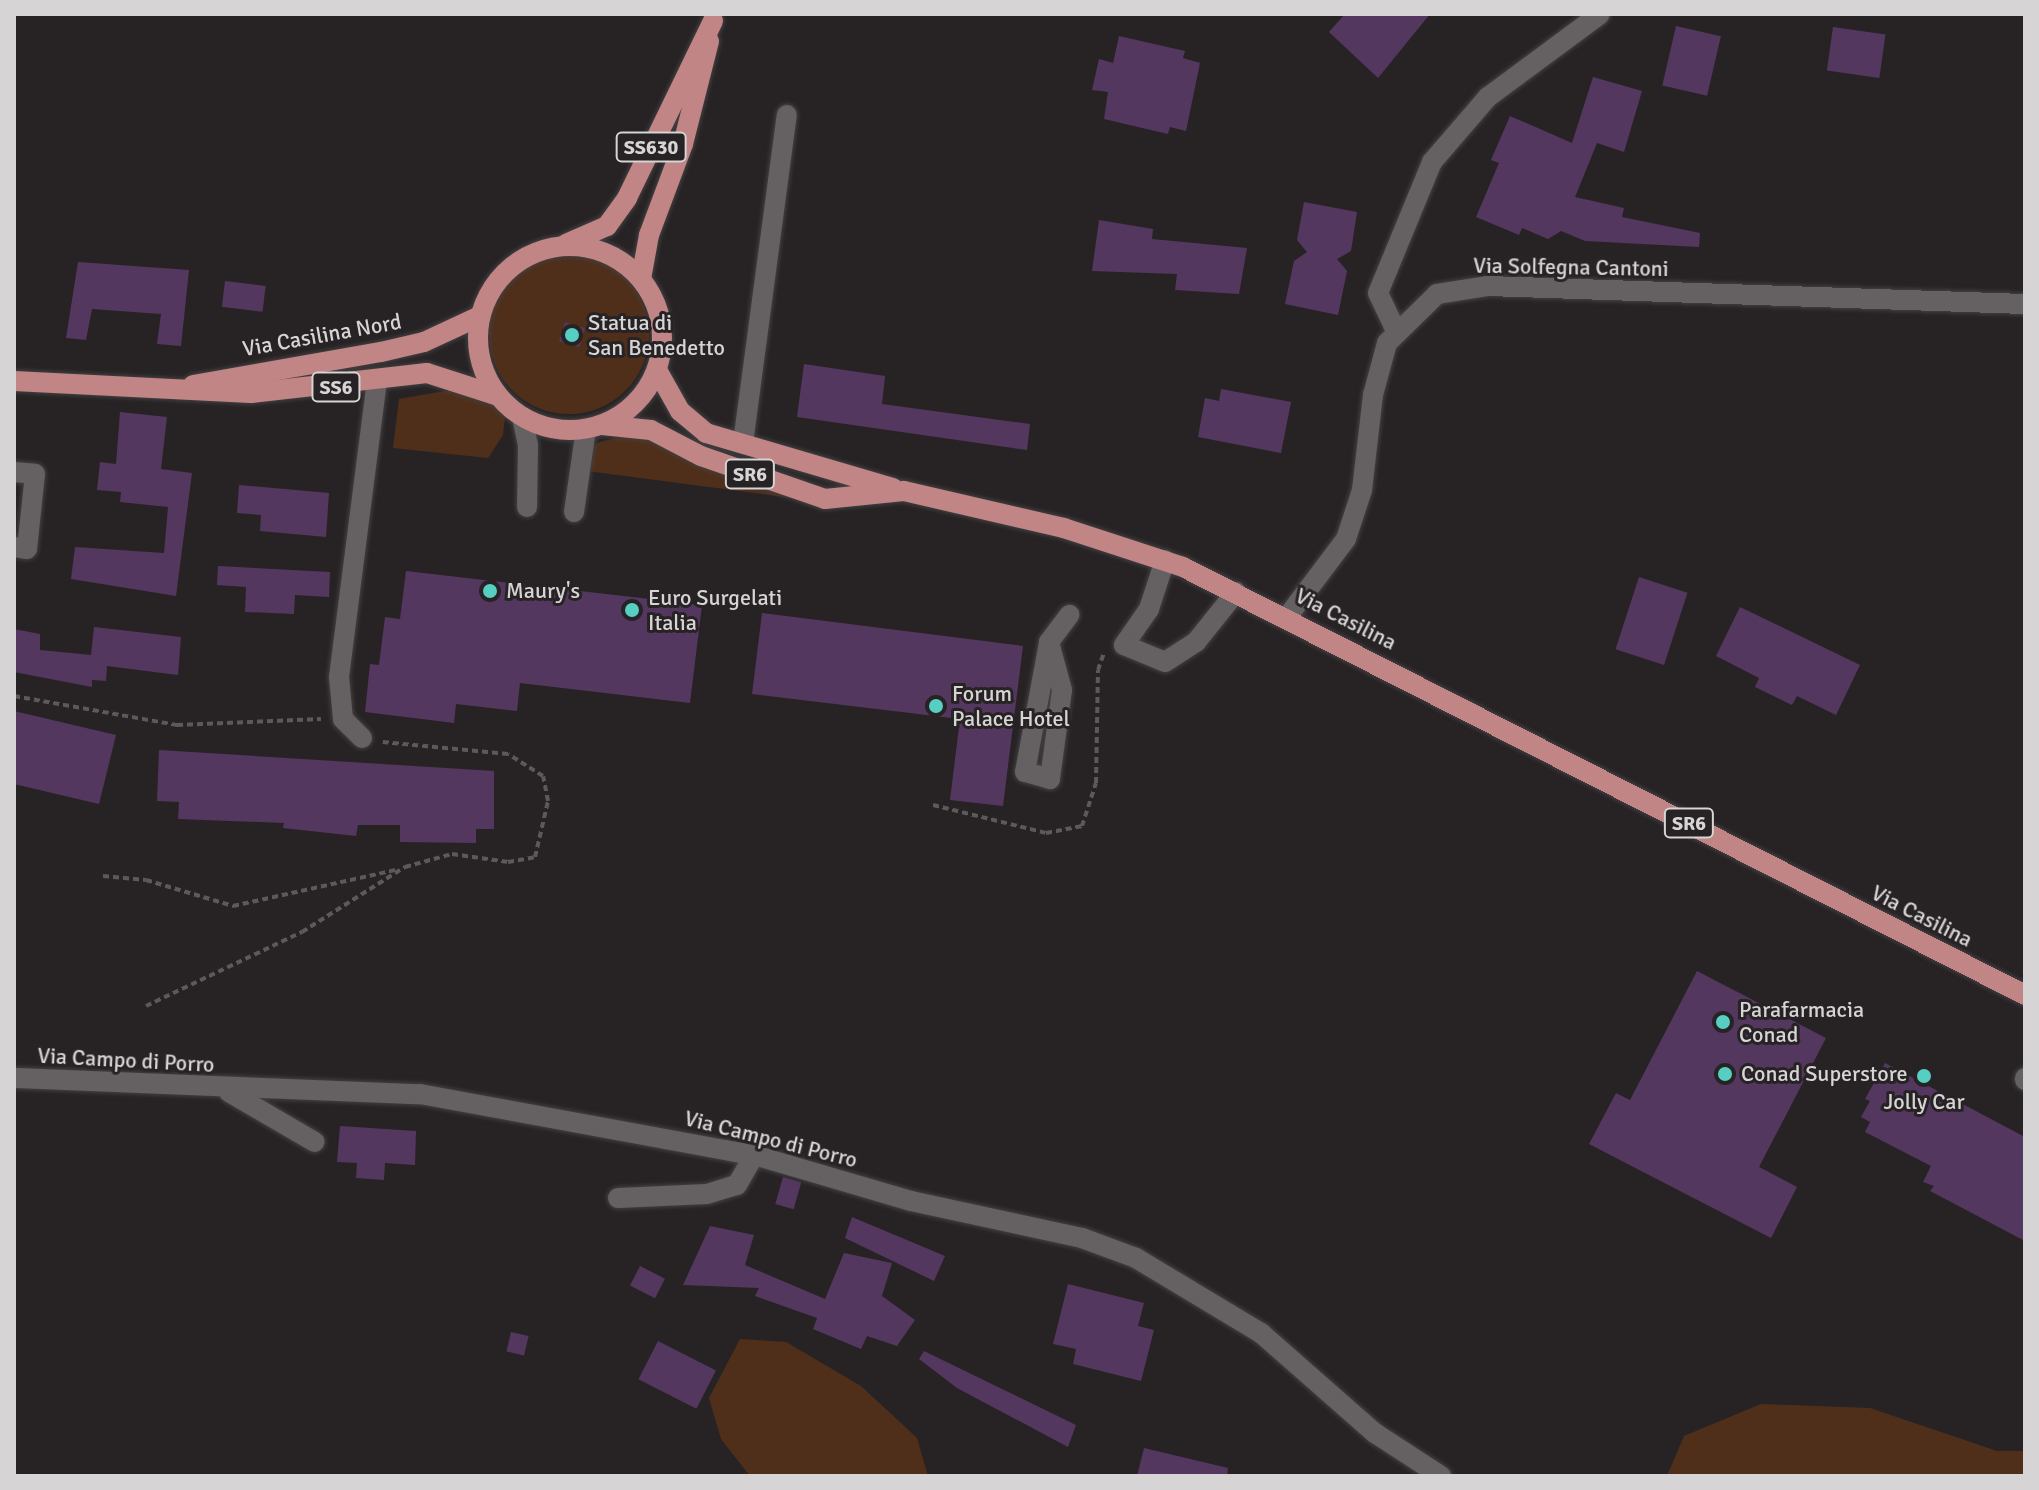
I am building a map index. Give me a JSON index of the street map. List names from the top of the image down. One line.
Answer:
{"streets":{"main road":["SS630","Via Casilina Nord","SS6","SR6","Via Casilina"],"street":["Via Solfegna Cantoni","Via Campo di Porro"]},"crossings":[["SS630","Via Casilina Nord"],["SS630","Via Casilina"],["Via Solfegna Cantoni","Via Casilina"],["Via Casilina Nord","Via Casilina"]],"places":["Statua di San Benedetto","Maury's","Euro Surgelati Italia","Forum Palace Hotel","Parafarmacia Conad","Conad Superstore","Jolly Car"]}
